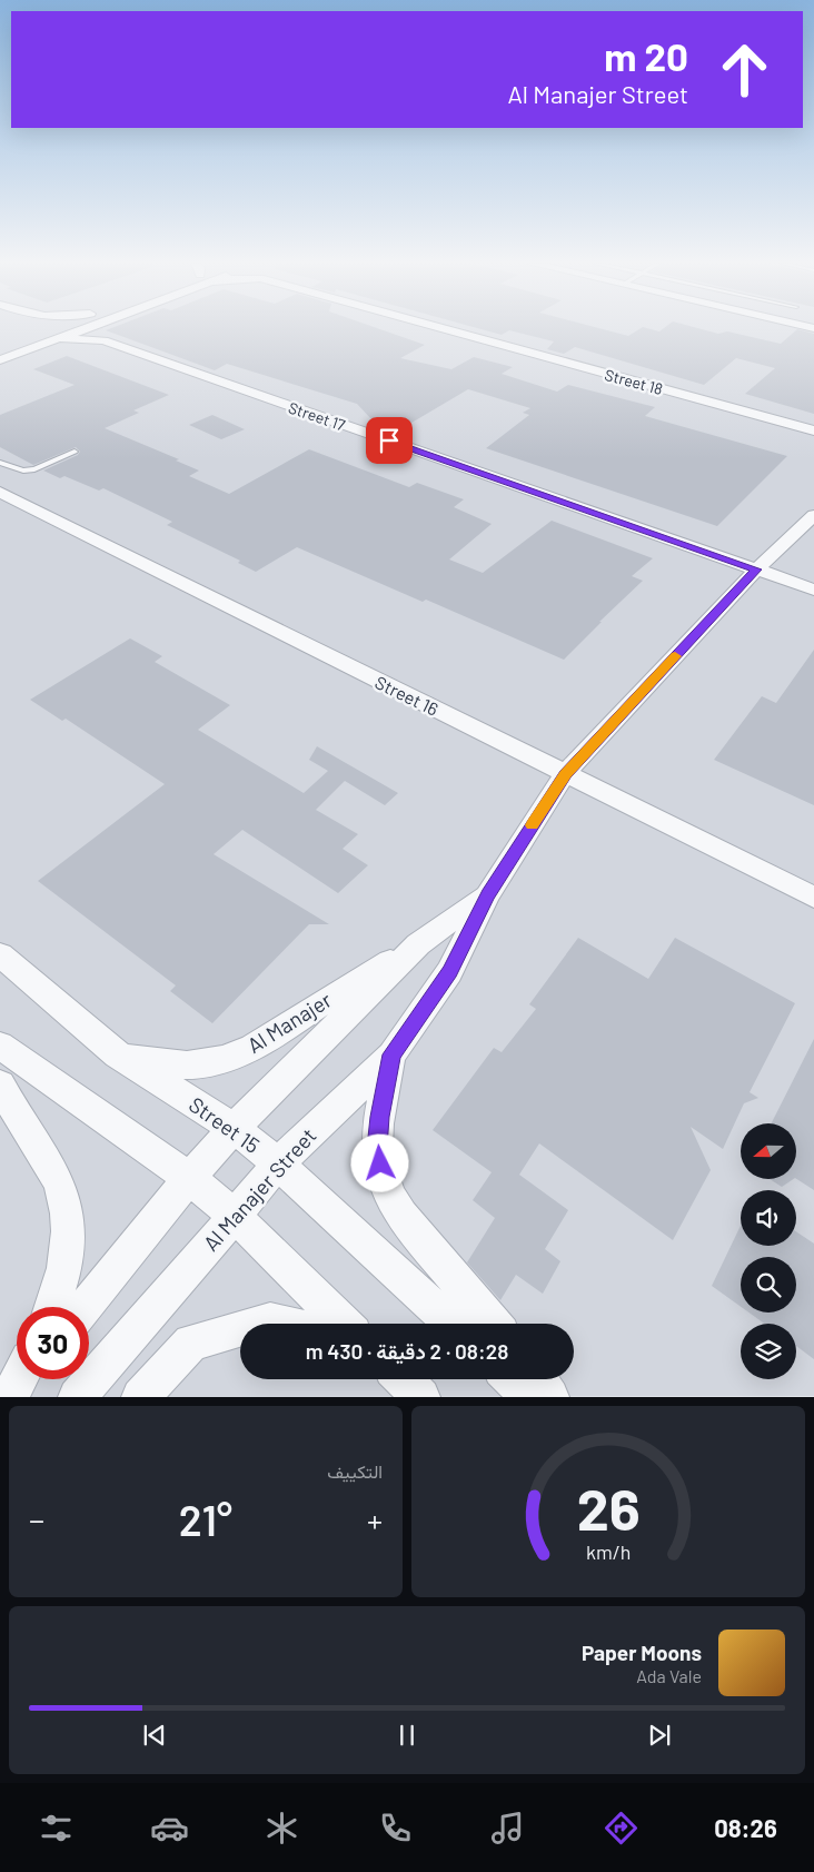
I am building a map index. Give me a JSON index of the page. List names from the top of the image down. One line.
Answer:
{"streets":{"street":["Street 18","Street 17","Street 16","Al Manajer","Street 15","Al Manajer Street"]},"crossings":[["Street 17","Al Manajer Street"],["Street 16","Al Manajer Street"],["Al Manajer","Street 15"],["Al Manajer","Al Manajer Street"],["Street 15","Al Manajer Street"]],"north":"left","page":{"turn":["20 m","Al Manajer Street"],"limit":"30","trip":"08:28 · 2 دقيقة · 430 m","tile":"التكييف","heat":["−","21°","+"],"song":["Paper Moons","Ada Vale"],"tabs":"08:26","gauge":["26","km/h"]}}
